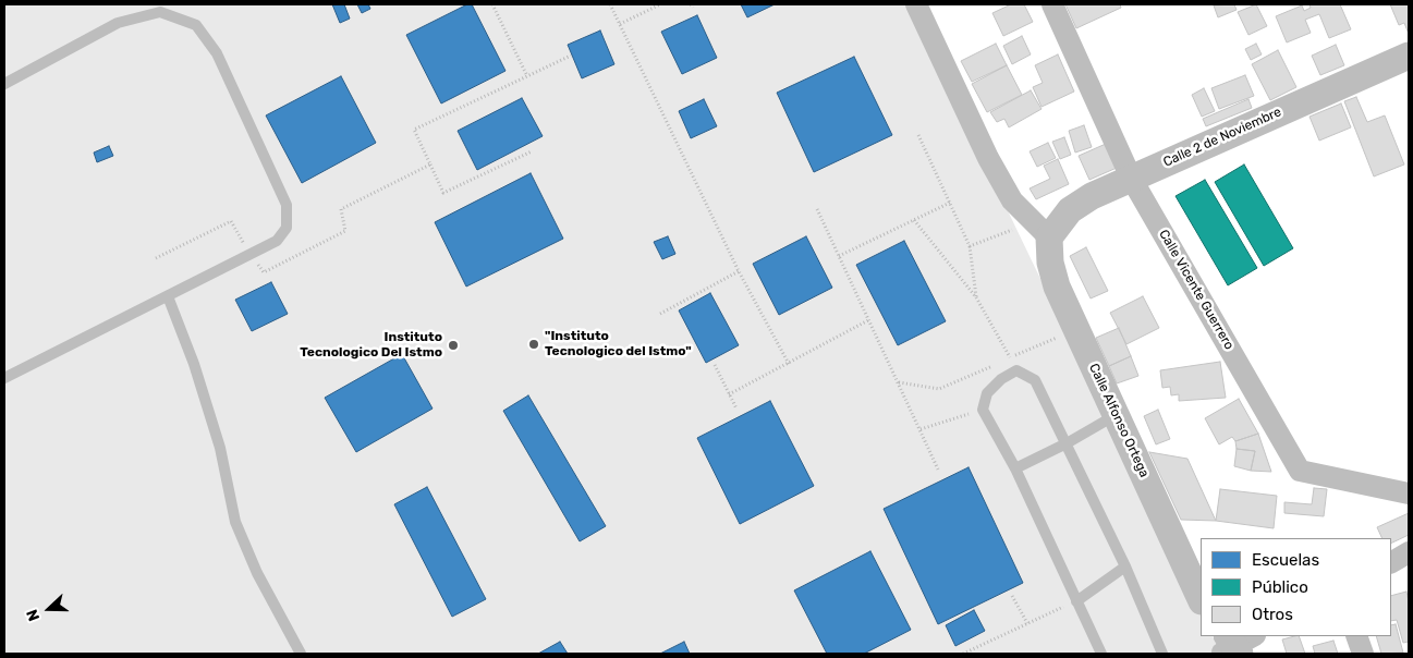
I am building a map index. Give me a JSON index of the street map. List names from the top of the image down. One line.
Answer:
{"streets":{"street":["Calle 2 de Noviembre","Calle Vicente Guerrero","Calle Alfonso Ortega"]},"crossings":[["Calle 2 de Noviembre","Calle Vicente Guerrero"],["Calle 2 de Noviembre","Calle Alfonso Ortega"]],"places":["\"Instituto Tecnologico del Istmo\"","Instituto Tecnologico Del Istmo"],"legend":["Escuelas","Público","Otros"],"north":"left"}
